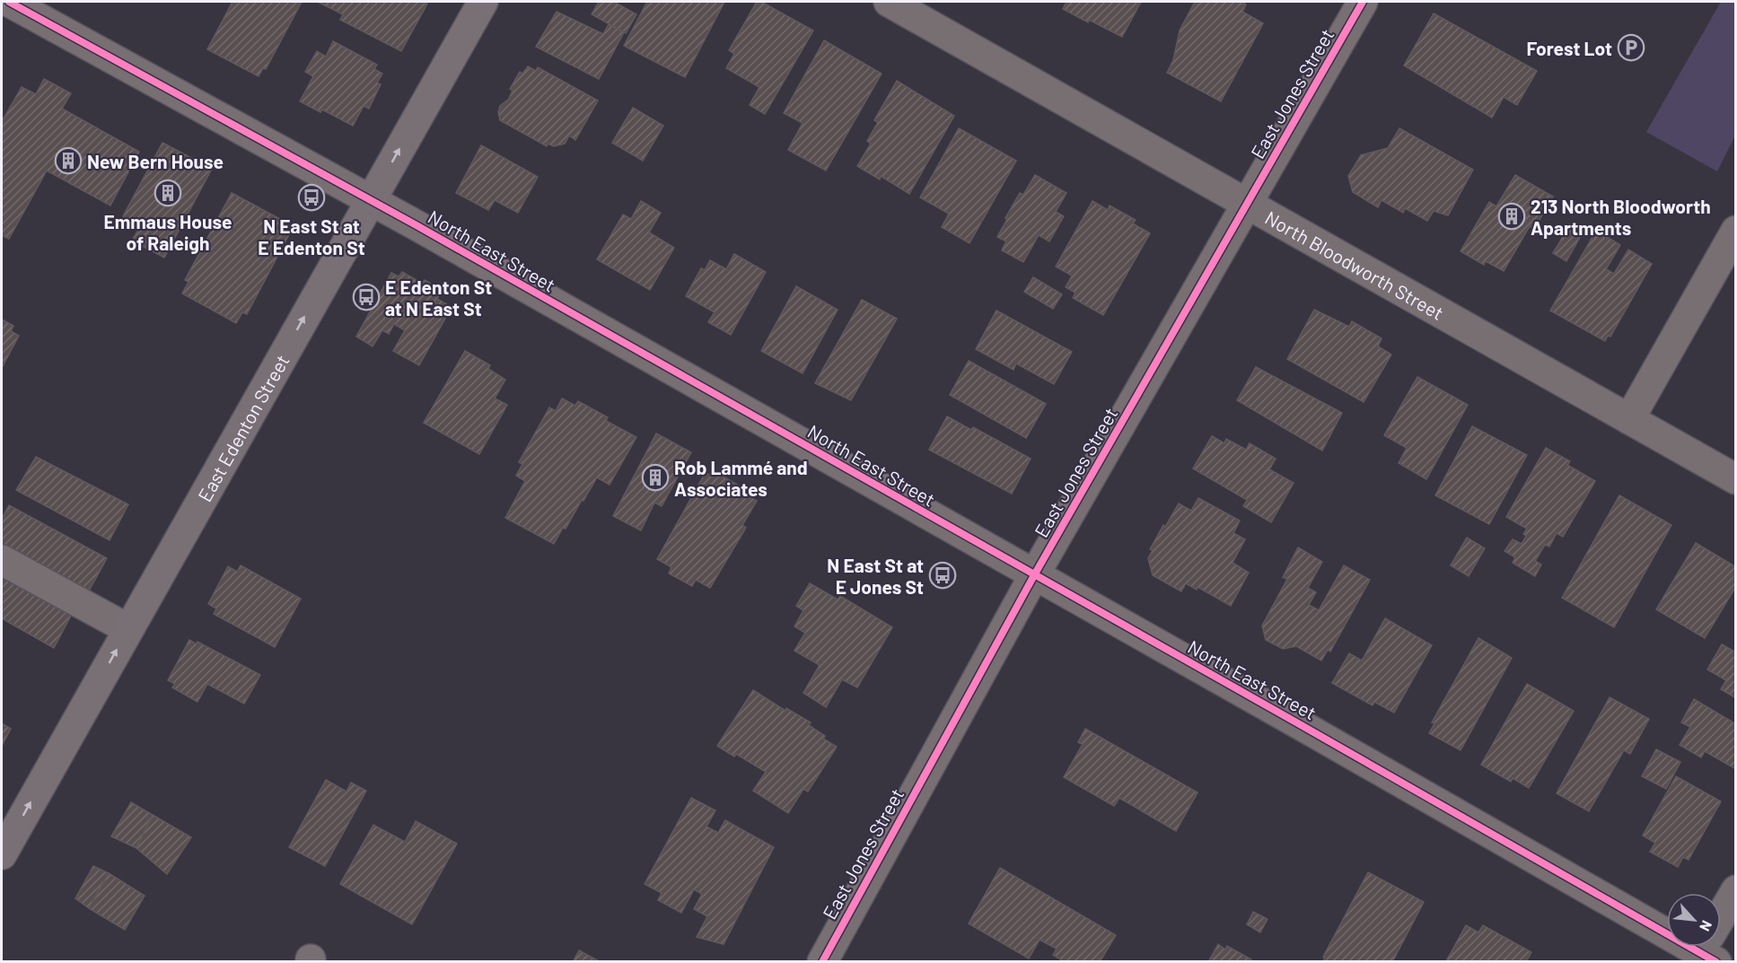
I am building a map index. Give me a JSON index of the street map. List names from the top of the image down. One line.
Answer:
{"streets":{"main road":["East Edenton Street"],"street":["East Jones Street","North East Street","North Bloodworth Street"]},"crossings":[["East Jones Street","North East Street"],["East Jones Street","North Bloodworth Street"],["North East Street","East Edenton Street"]],"one_way":["East Edenton Street"],"places":{"parking":["Forest Lot"],"building":["New Bern House","Emmaus House of Raleigh","213 North Bloodworth Apartments","Rob Lammé and Associates"],"bus stop":["N East St at E Edenton St","E Edenton St at N East St","N East St at E Jones St"]},"north":"bottom right"}
